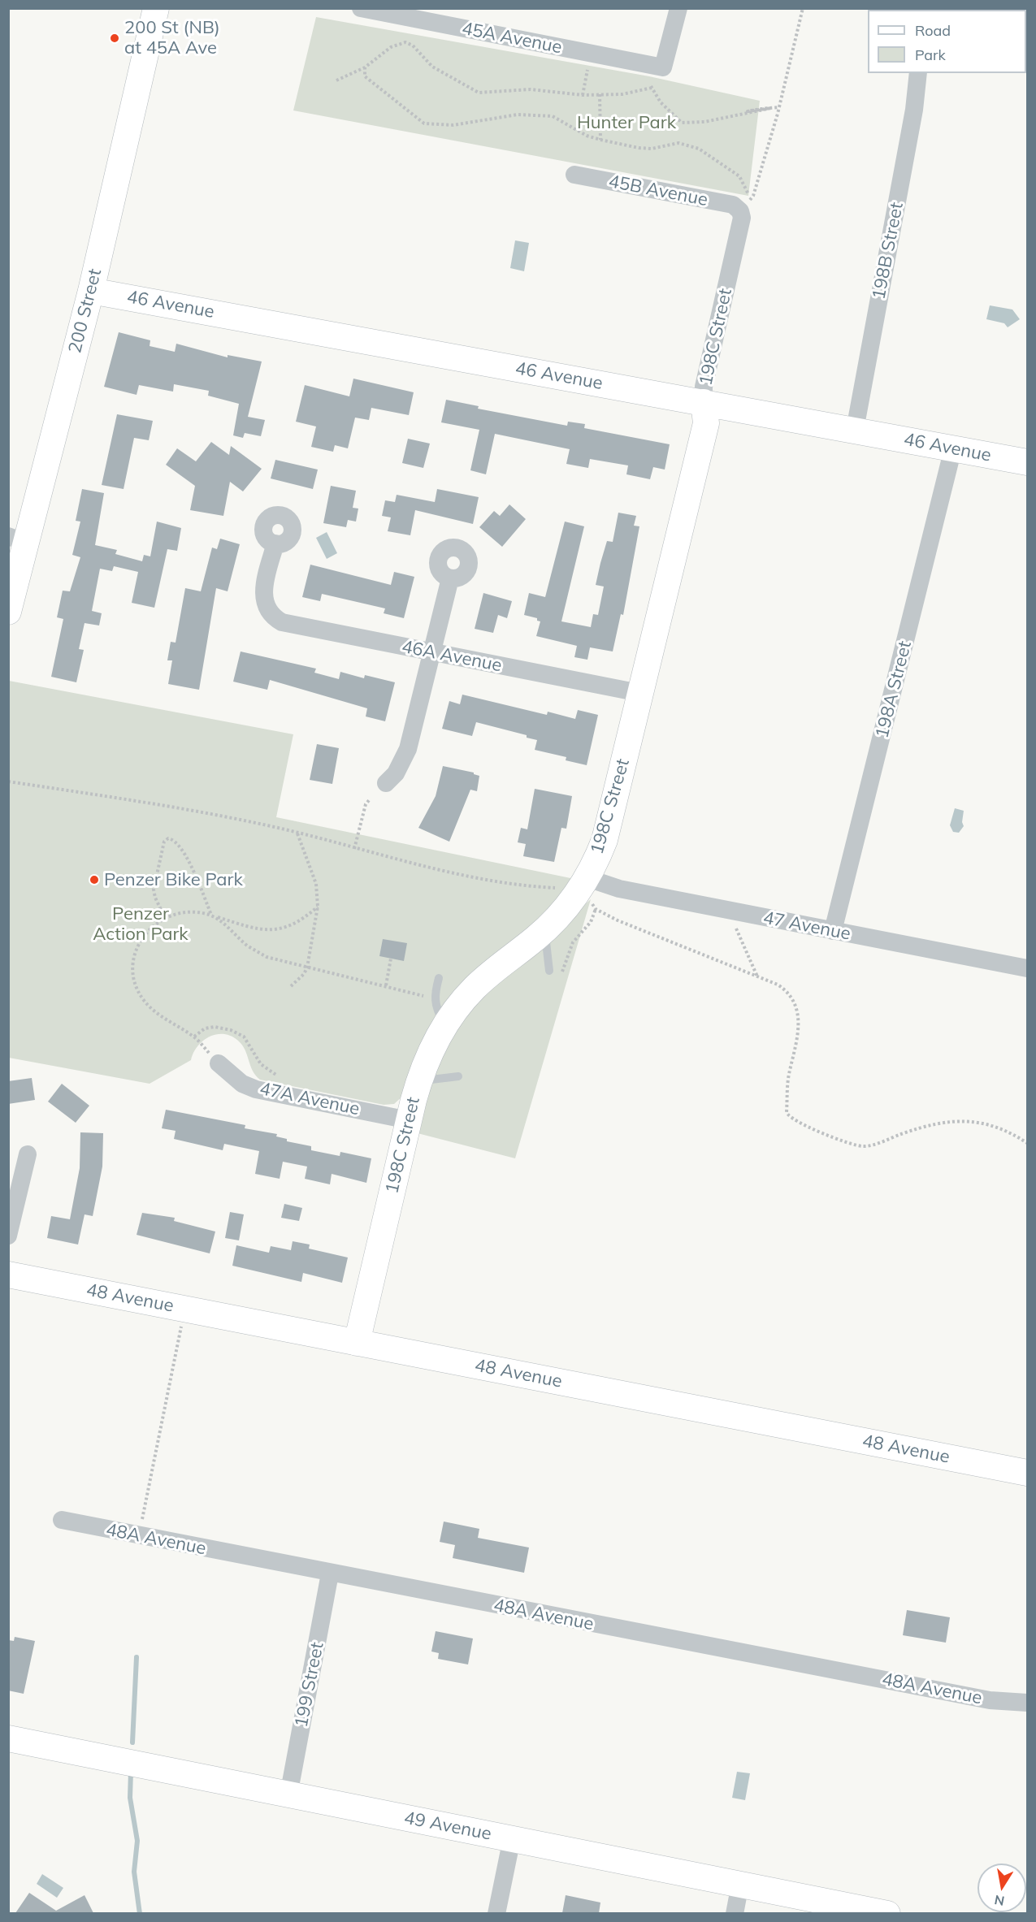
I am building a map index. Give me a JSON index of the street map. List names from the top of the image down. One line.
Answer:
{"streets":{"street":["45A Avenue","45B Avenue","198B Street","46 Avenue","200 Street","198C Street","46A Avenue","198A Street","47 Avenue","47A Avenue","48 Avenue","48A Avenue","199 Street","49 Avenue"]},"crossings":[["45B Avenue","198C Street"],["198B Street","46 Avenue"],["46 Avenue","200 Street"],["46 Avenue","198C Street"],["46 Avenue","198A Street"],["198C Street","46A Avenue"],["198C Street","47 Avenue"],["198C Street","47A Avenue"],["198C Street","48 Avenue"],["198A Street","47 Avenue"],["48A Avenue","199 Street"],["199 Street","49 Avenue"]],"parks":["Hunter Park","Penzer Action Park"],"places":["200 St (NB) at 45A Ave","Penzer Bike Park"],"legend":["Road","Park"],"north":"bottom"}
